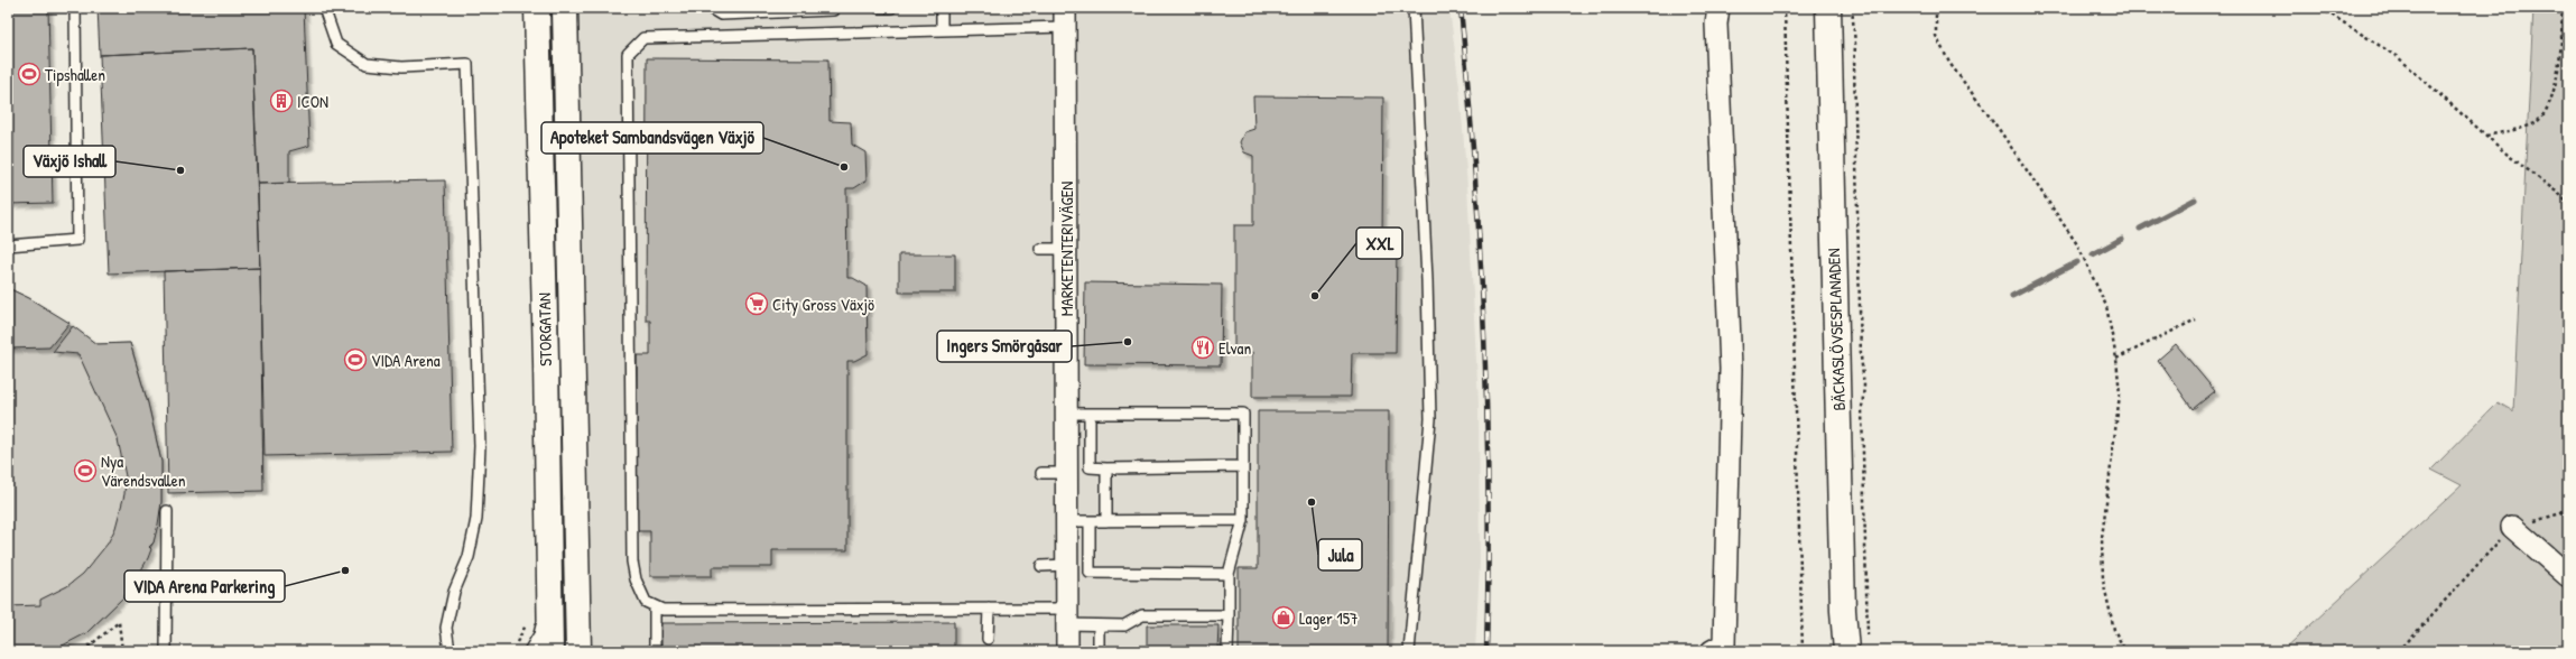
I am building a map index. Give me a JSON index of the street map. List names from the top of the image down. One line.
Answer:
{"streets":{"main road":["STORGATAN","BÄCKASLÖVSESPLANADEN"],"street":["MARKETENTERIVÄGEN"]},"places":{"sports":["Tipshallen","VIDA Arena","Nya Värendsvallen"],"building":["ICON"],"other":["Apoteket Sambandsvägen Växjö","Växjö Ishall","XXL","Ingers Smörgåsar","Jula","VIDA Arena Parkering"],"supermarket":["City Gross Växjö"],"restaurant":["Elvan"],"shop":["Lager 157"]}}
